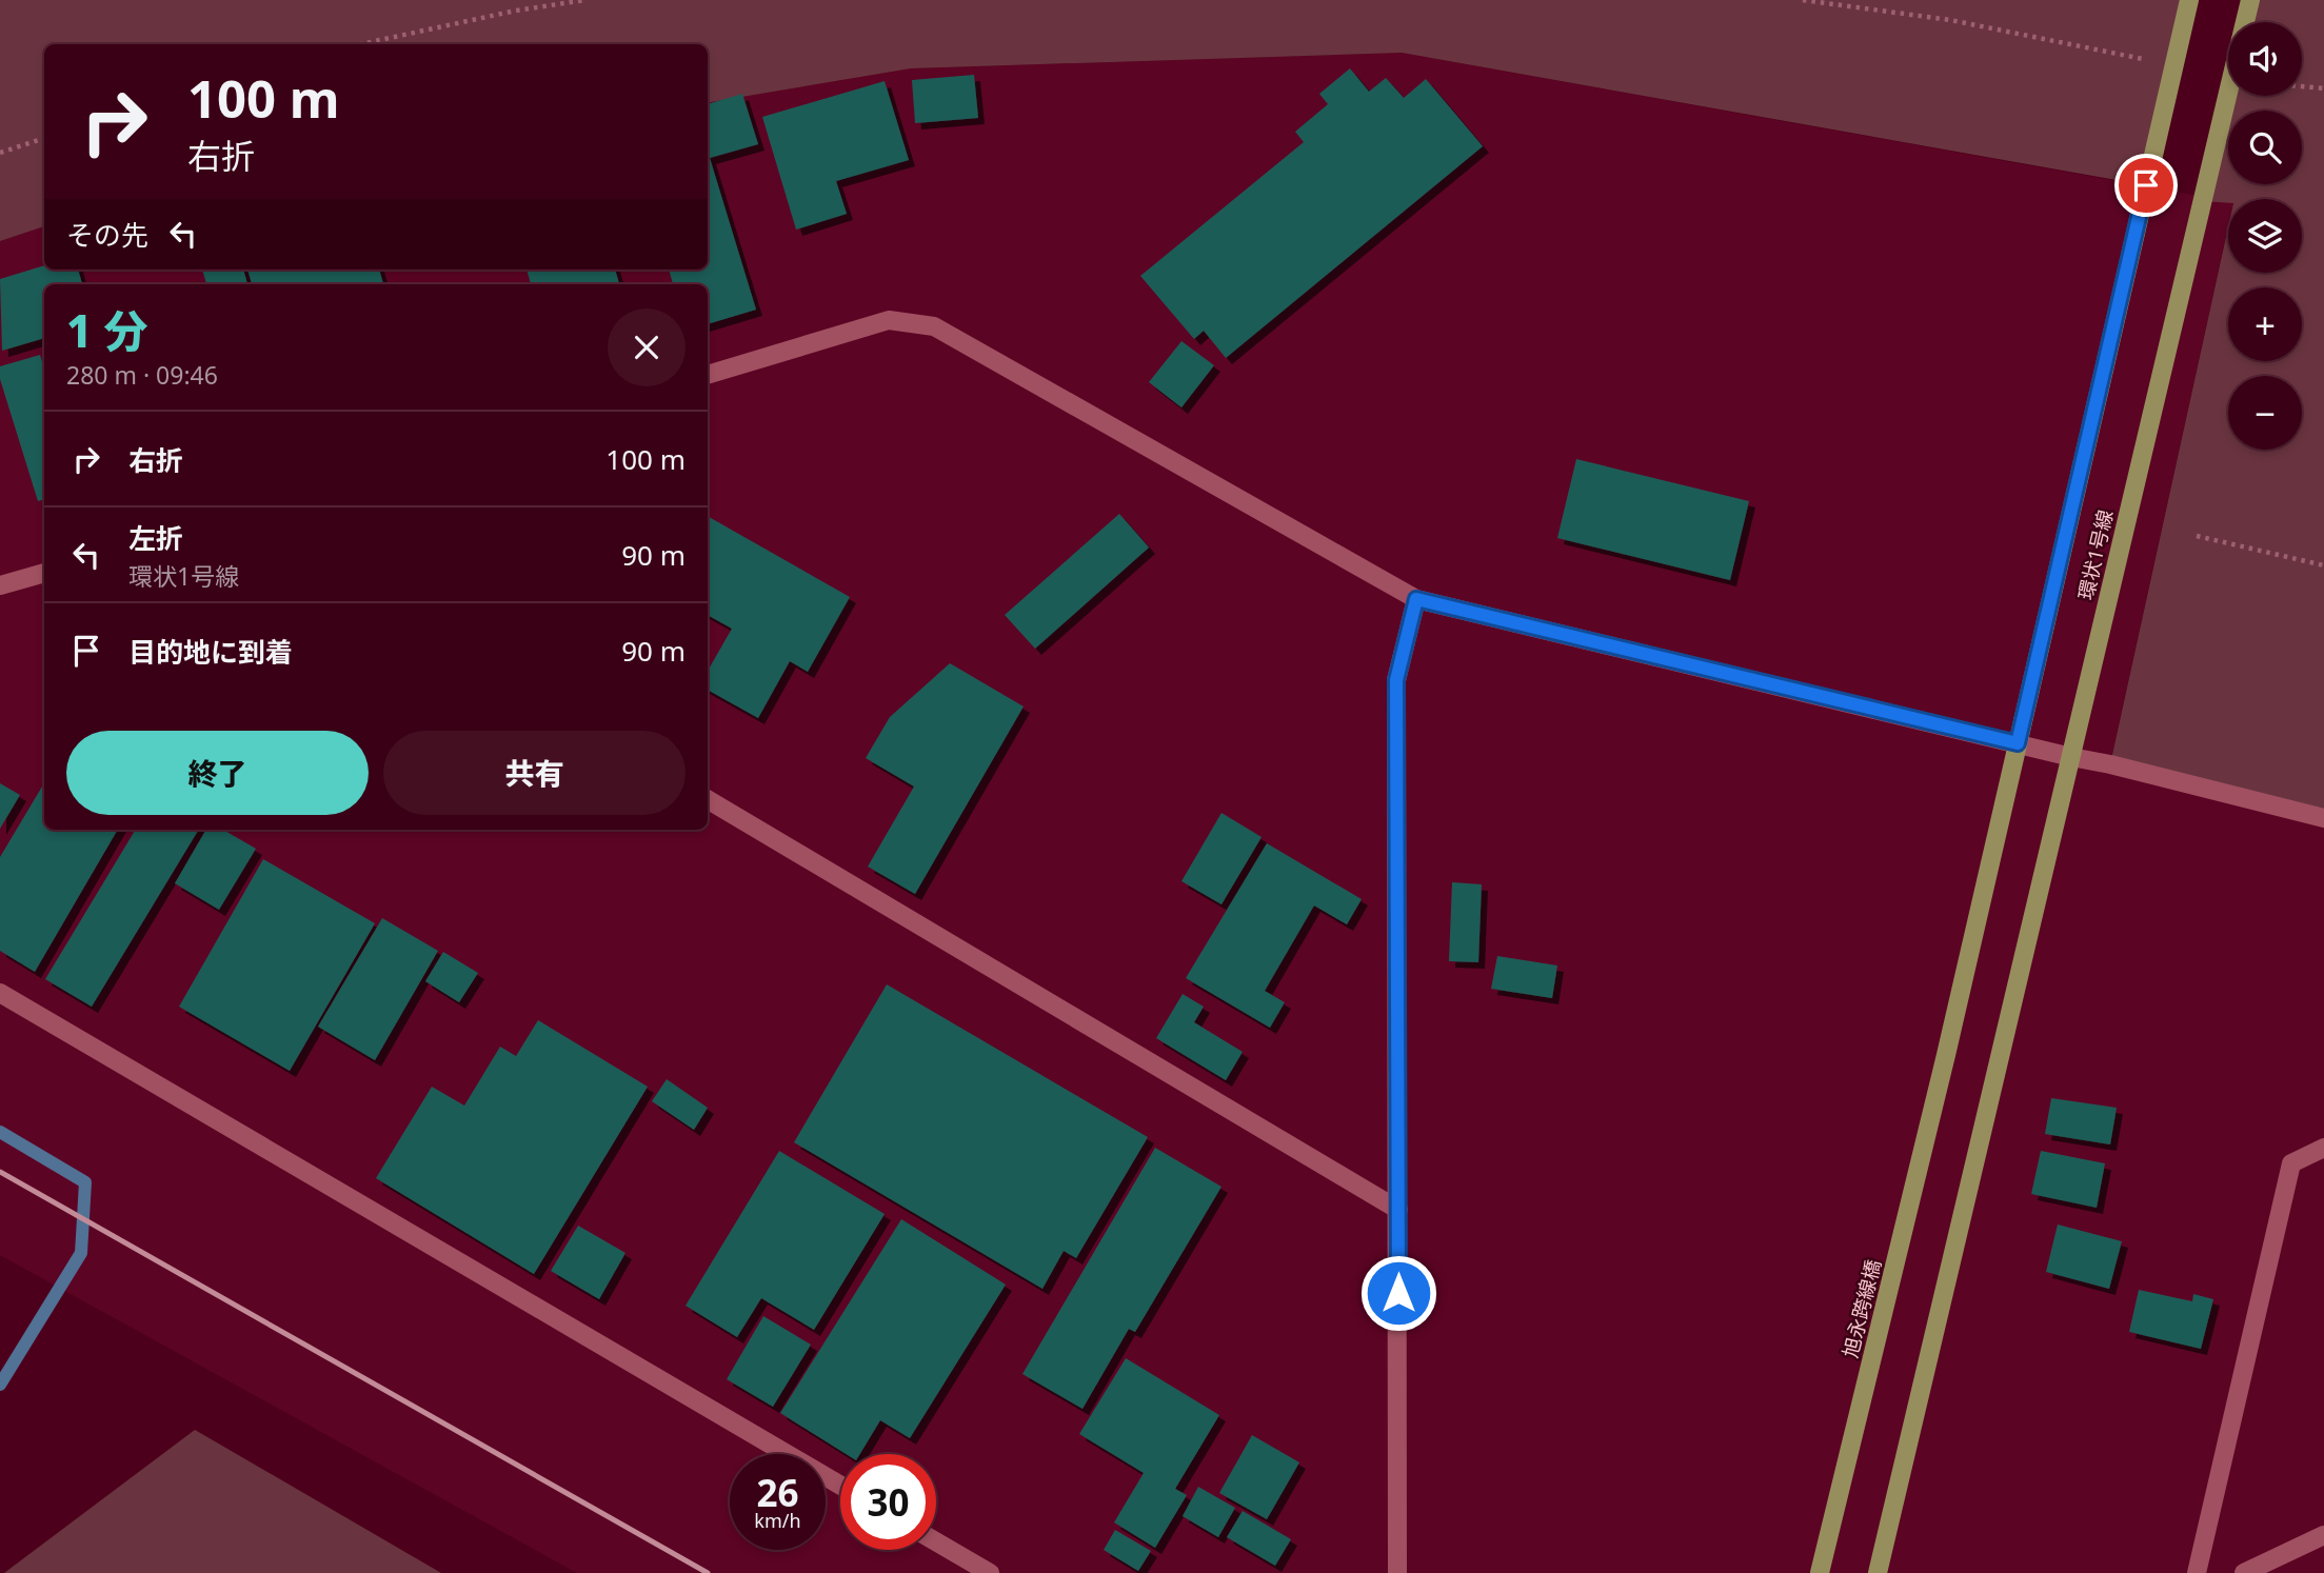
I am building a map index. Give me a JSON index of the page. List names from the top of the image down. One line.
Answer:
{"streets":{"main road":["環状1号線","旭永跨線橋"]},"crossings":[["環状1号線","旭永跨線橋"]],"page":{"map_buttons":["+","−"],"turn":["100 m","右折"],"then":"その先","heading":["1 分","280 m · 09:46"],"list":[{"name":"右折","value":"100 m"},{"name":"左折","note":"環状1号線","value":"90 m"},{"name":"目的地に到着","value":"90 m"}],"buttons":["終了","共有"],"speed":"26 km/h","limit":"30"}}
